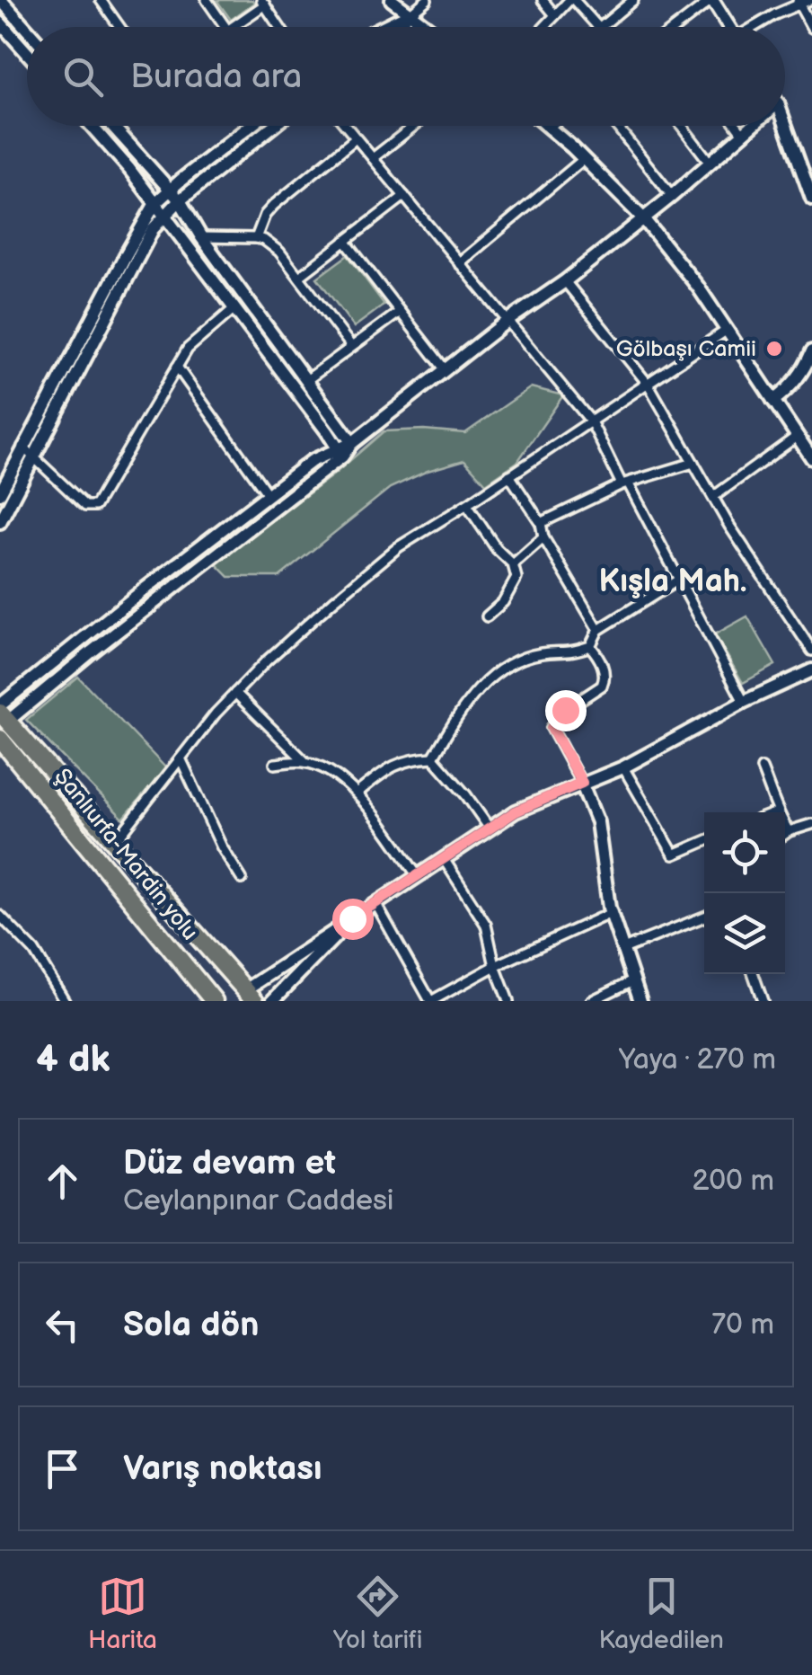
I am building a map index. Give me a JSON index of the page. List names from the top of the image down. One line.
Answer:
{"streets":{"highway":["Şanlıurfa-Mardin yolu"]},"districts":["Kışla Mah."],"places":["Gölbaşı Camii"],"page":{"search":"Burada ara","heading":["4 dk","Yaya · 270 m"],"list":[["Düz devam et","Ceylanpınar Caddesi","200 m"],["Sola dön","70 m"],"Varış noktası"],"nav":["Harita","Yol tarifi","Kaydedilen"]}}
